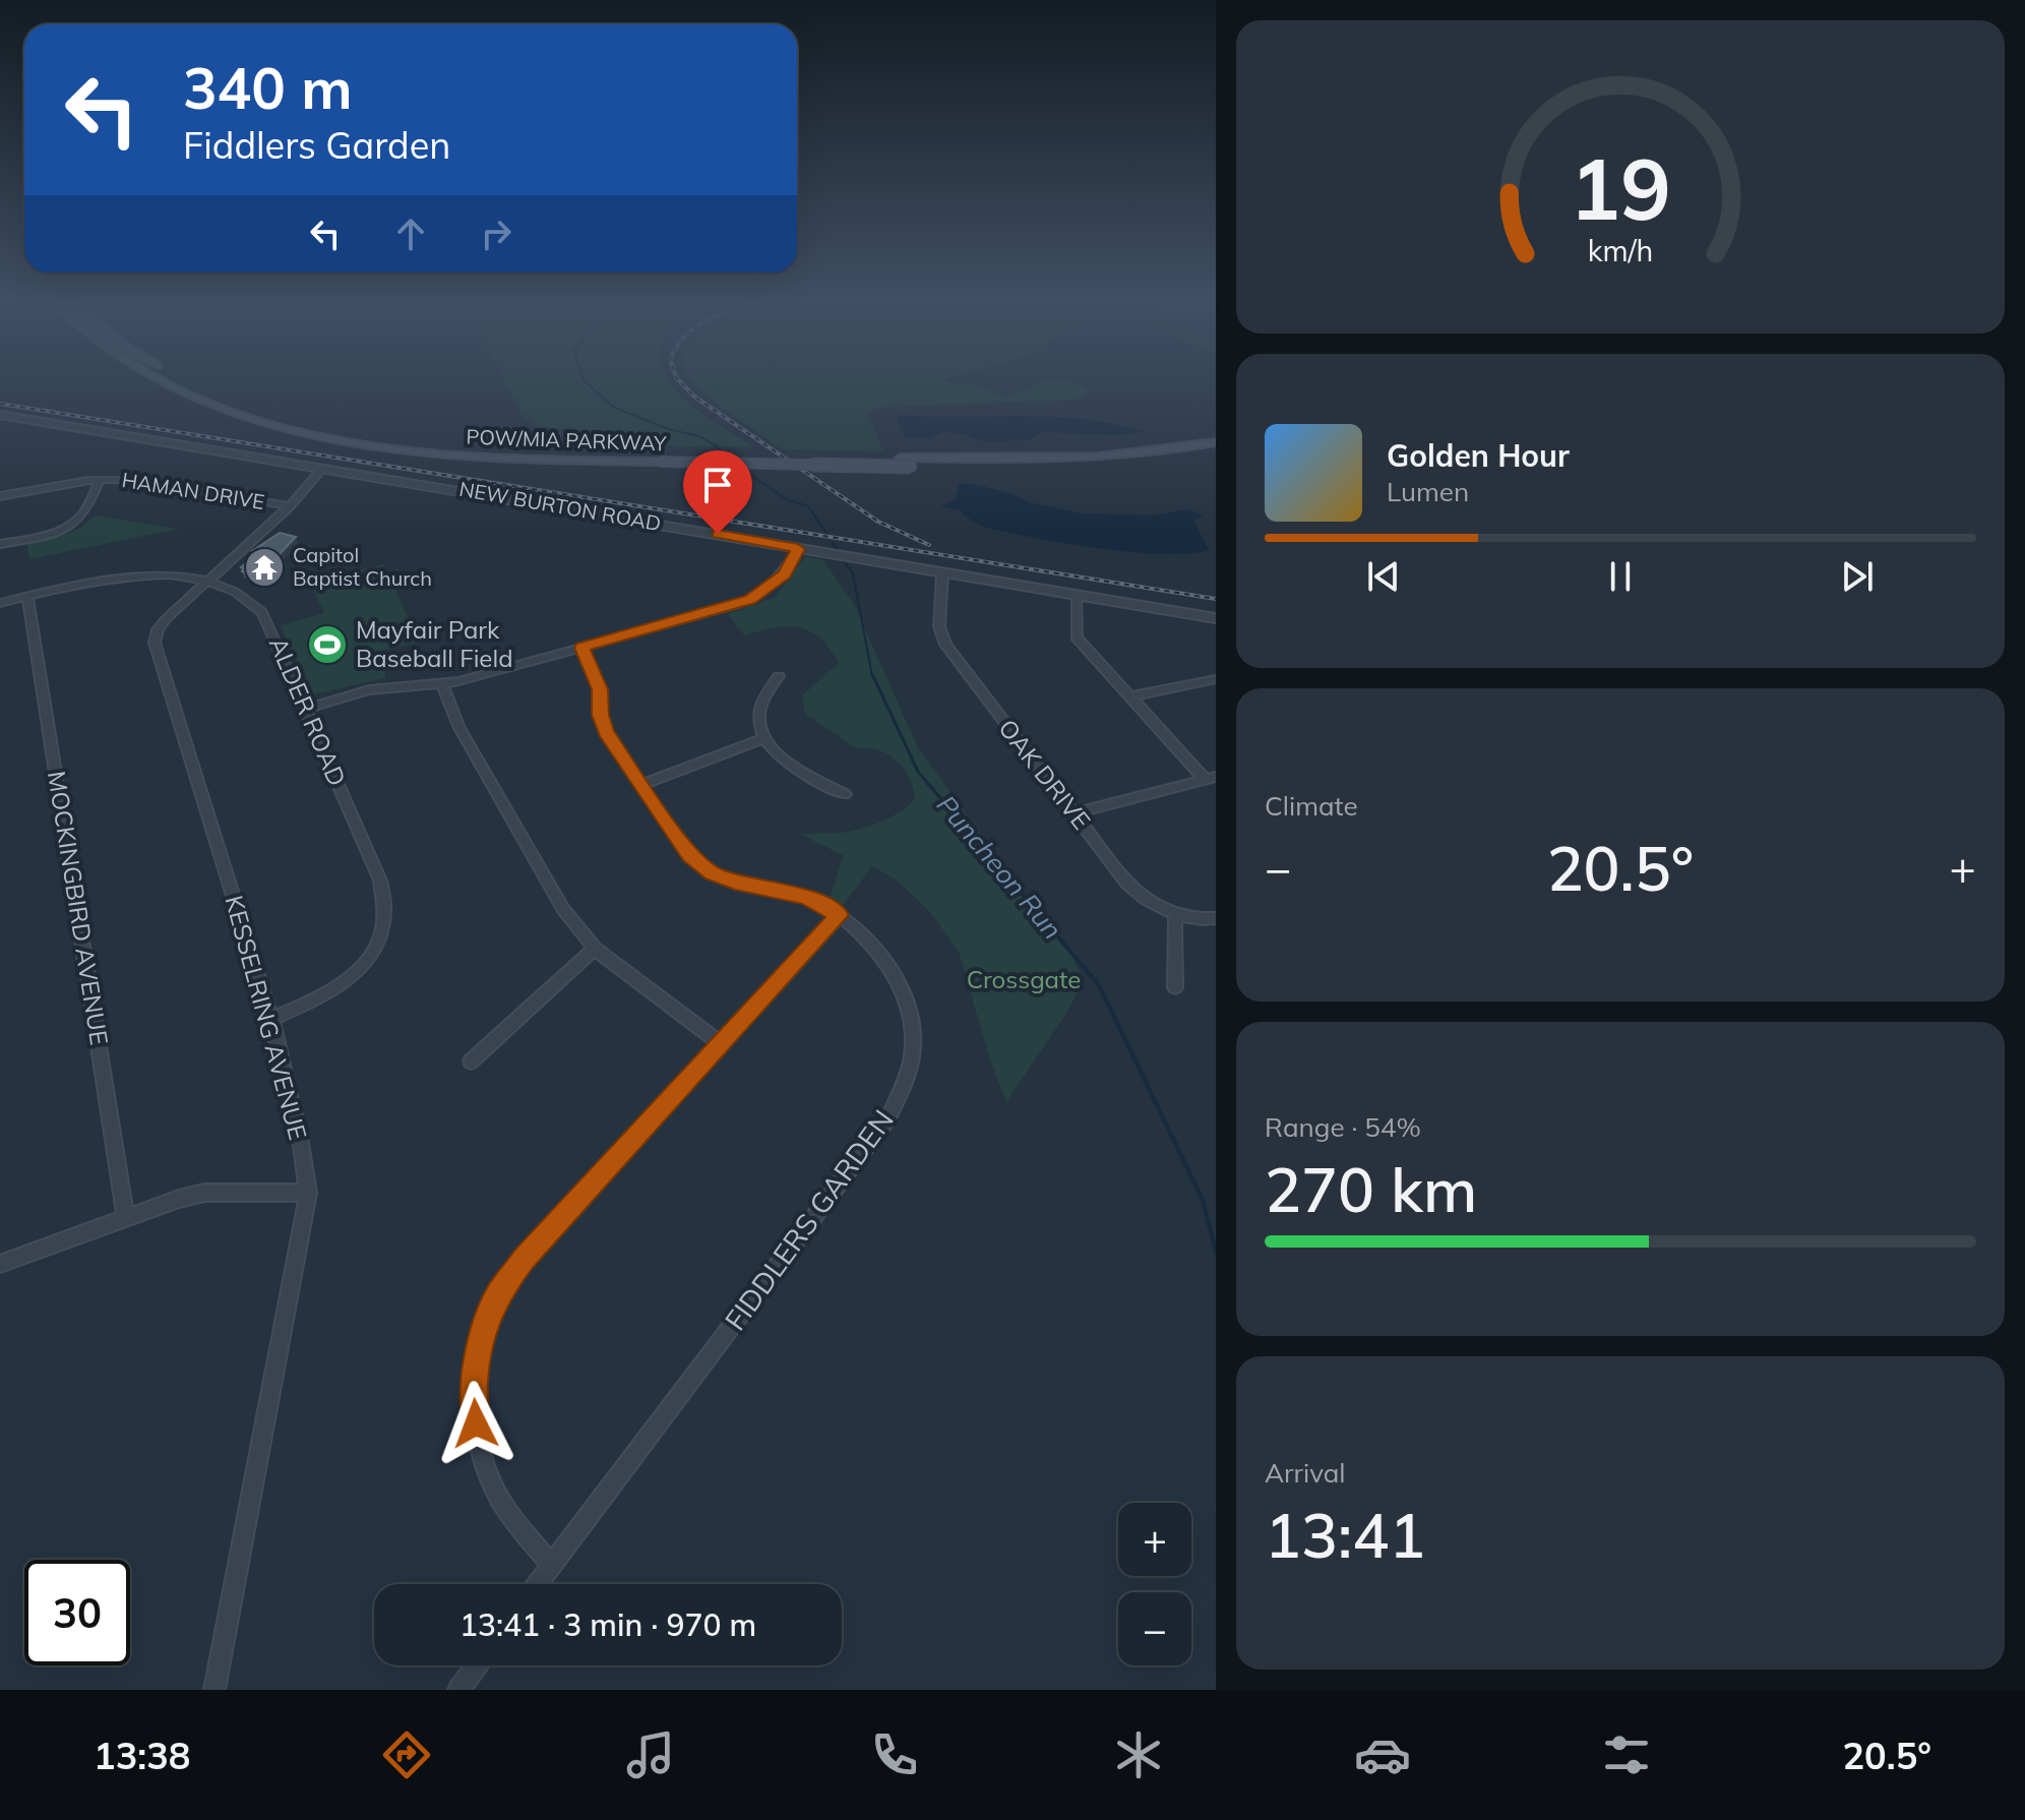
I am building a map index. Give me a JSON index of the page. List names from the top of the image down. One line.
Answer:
{"streets":{"main road":["POW/MIA PARKWAY"],"street":["HAMAN DRIVE","NEW BURTON ROAD","ALDER ROAD","OAK DRIVE","MOCKINGBIRD AVENUE","KESSELRING AVENUE","FIDDLERS GARDEN"]},"crossings":[["HAMAN DRIVE","KESSELRING AVENUE"],["NEW BURTON ROAD","OAK DRIVE"],["NEW BURTON ROAD","KESSELRING AVENUE"],["ALDER ROAD","MOCKINGBIRD AVENUE"],["ALDER ROAD","KESSELRING AVENUE"]],"water":["Puncheon Run"],"parks":["Crossgate"],"places":{"temple":["Capitol Baptist Church"],"sports":["Mayfair Park Baseball Field"]},"page":{"turn":["340 m","Fiddlers Garden"],"song":["Golden Hour","Lumen"],"tile":["Climate",["Range · 54%","270 km"],["Arrival","13:41"]],"heat":["−","20.5°","+"],"map_buttons":["+","−"],"limit":"30","trip":"13:41 · 3 min · 970 m","tabs":["13:38","20.5°"],"gauge":["19","km/h"]}}
